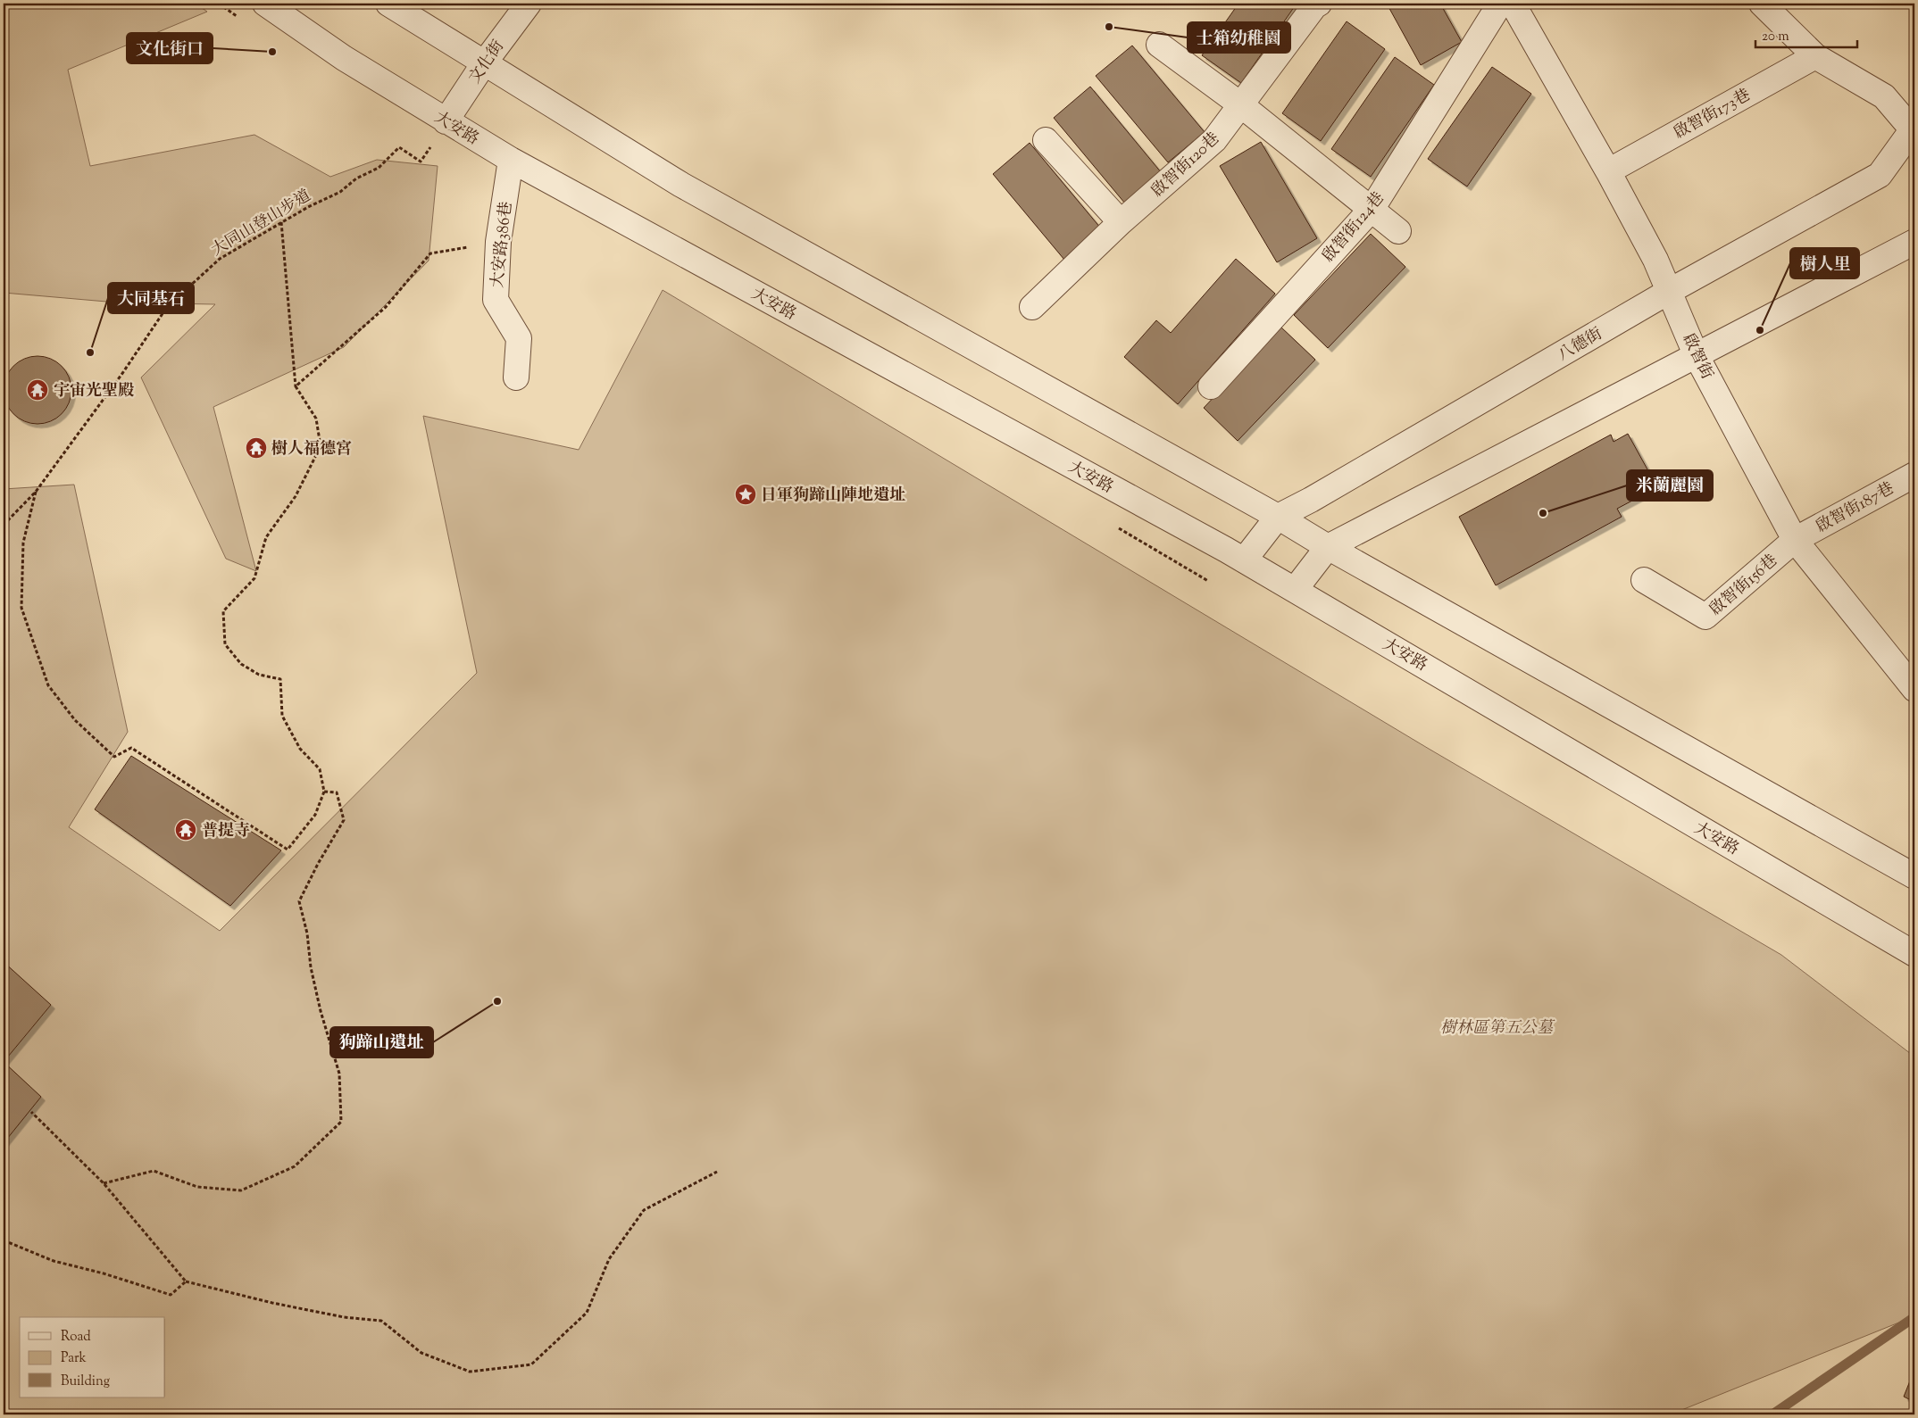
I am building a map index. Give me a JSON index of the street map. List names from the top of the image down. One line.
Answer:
{"streets":{"street":["文化街","啟智街173巷","大安路","啟智街120巷","啟智街124巷","大安路386巷","八德街","啟智街","啟智街187巷","啟智街156巷"],"path":["大同山登山步道"]},"crossings":[["文化街","大安路"],["啟智街173巷","啟智街"],["大安路","大安路386巷"],["大安路","八德街"],["八德街","啟智街"],["啟智街","啟智街187巷"],["啟智街","啟智街156巷"],["啟智街187巷","啟智街156巷"]],"parks":["樹林區第五公墓"],"places":{"other":["士箱幼稚園","文化街口","樹人里","大同基石","米蘭麗園","狗蹄山遺址"],"temple":["宇宙光聖殿","樹人福德宮","普提寺"],"place":["日軍狗蹄山陣地遺址"]},"legend":["Road","Park","Building"],"scale_bar":"20 m"}
